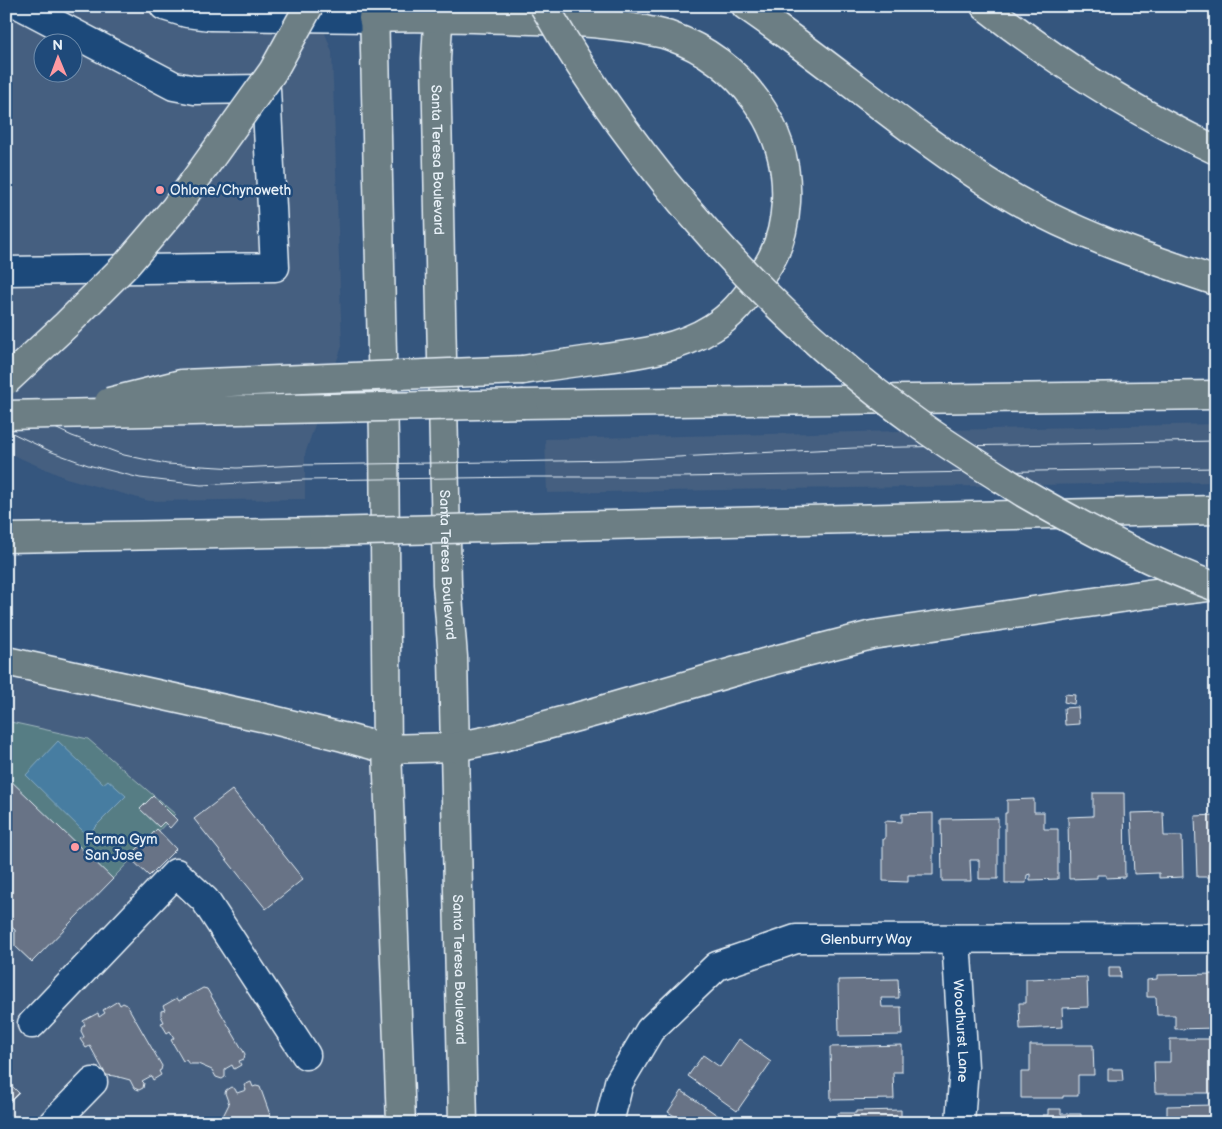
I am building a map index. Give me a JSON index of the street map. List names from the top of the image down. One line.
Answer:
{"streets":{"main road":["Santa Teresa Boulevard"],"street":["Glenburry Way","Woodhurst Lane"]},"crossings":[["Glenburry Way","Woodhurst Lane"]],"places":["Ohlone/Chynoweth","Forma Gym San Jose"],"north":"top"}
